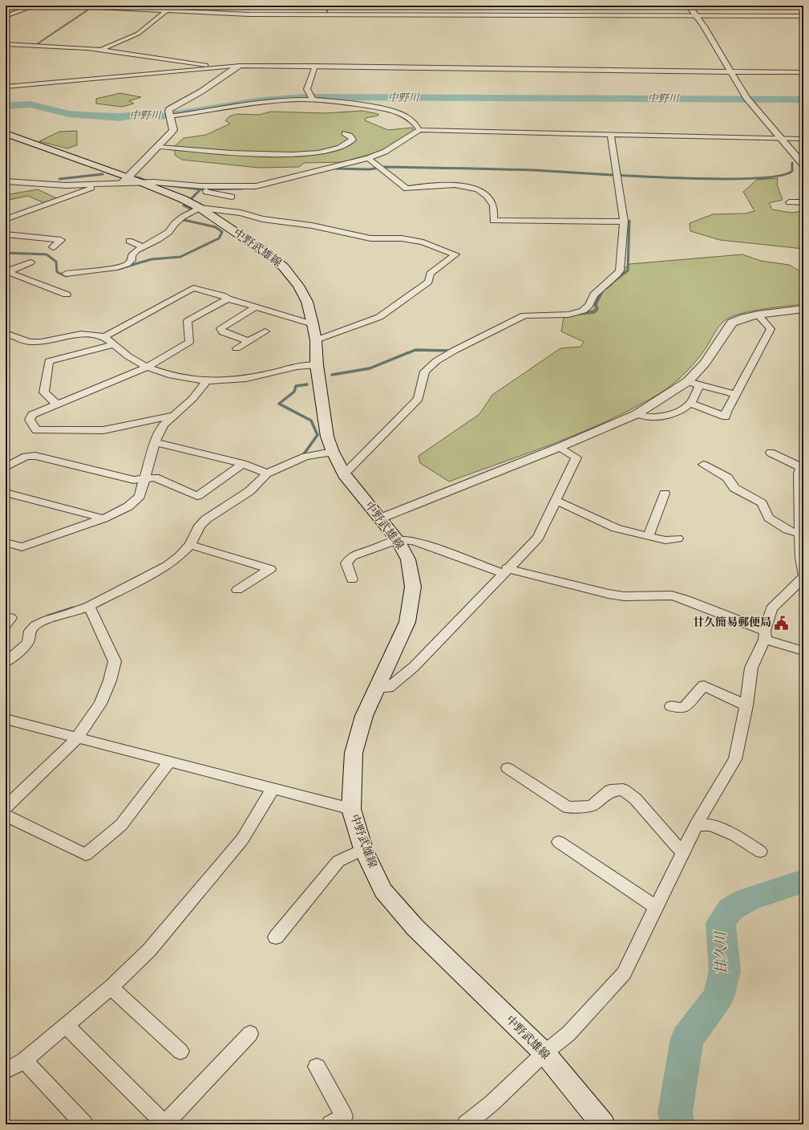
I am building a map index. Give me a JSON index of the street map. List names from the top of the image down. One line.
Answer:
{"streets":{"main road":["中野武雄線"]},"water":["中野川","甘久川"],"places":{"public building":["甘久簡易郵便局"]}}
